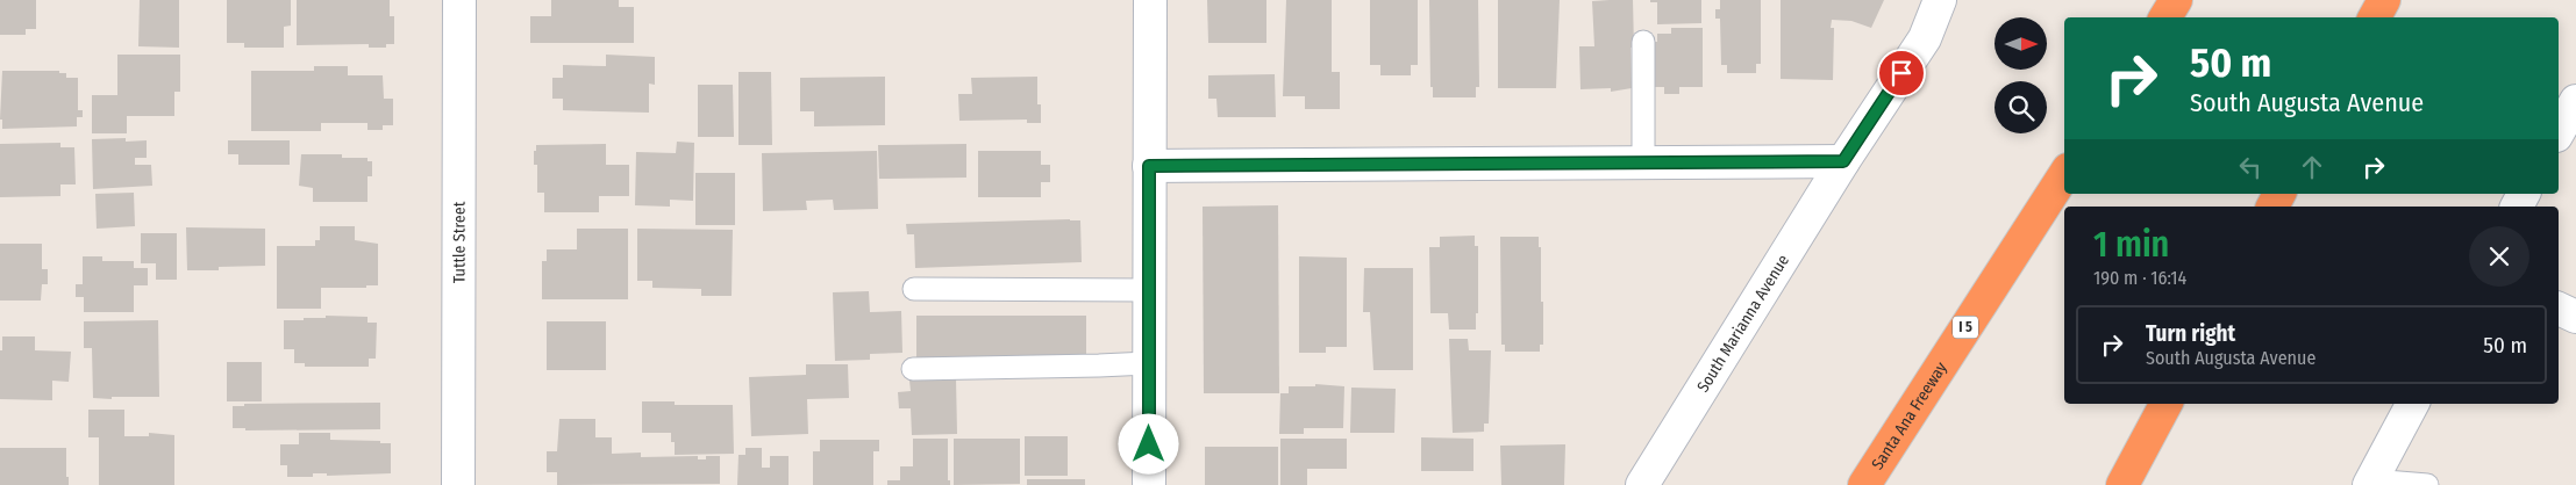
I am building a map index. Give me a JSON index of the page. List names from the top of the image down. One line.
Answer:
{"streets":{"highway":["I 5","Santa Ana Freeway"],"street":["Tuttle Street","South Marianna Avenue"]},"north":"right","page":{"turn":["50 m","South Augusta Avenue"],"heading":["1 min","190 m · 16:14"],"list":[{"name":"Turn right","note":"South Augusta Avenue","value":"50 m"}]}}
